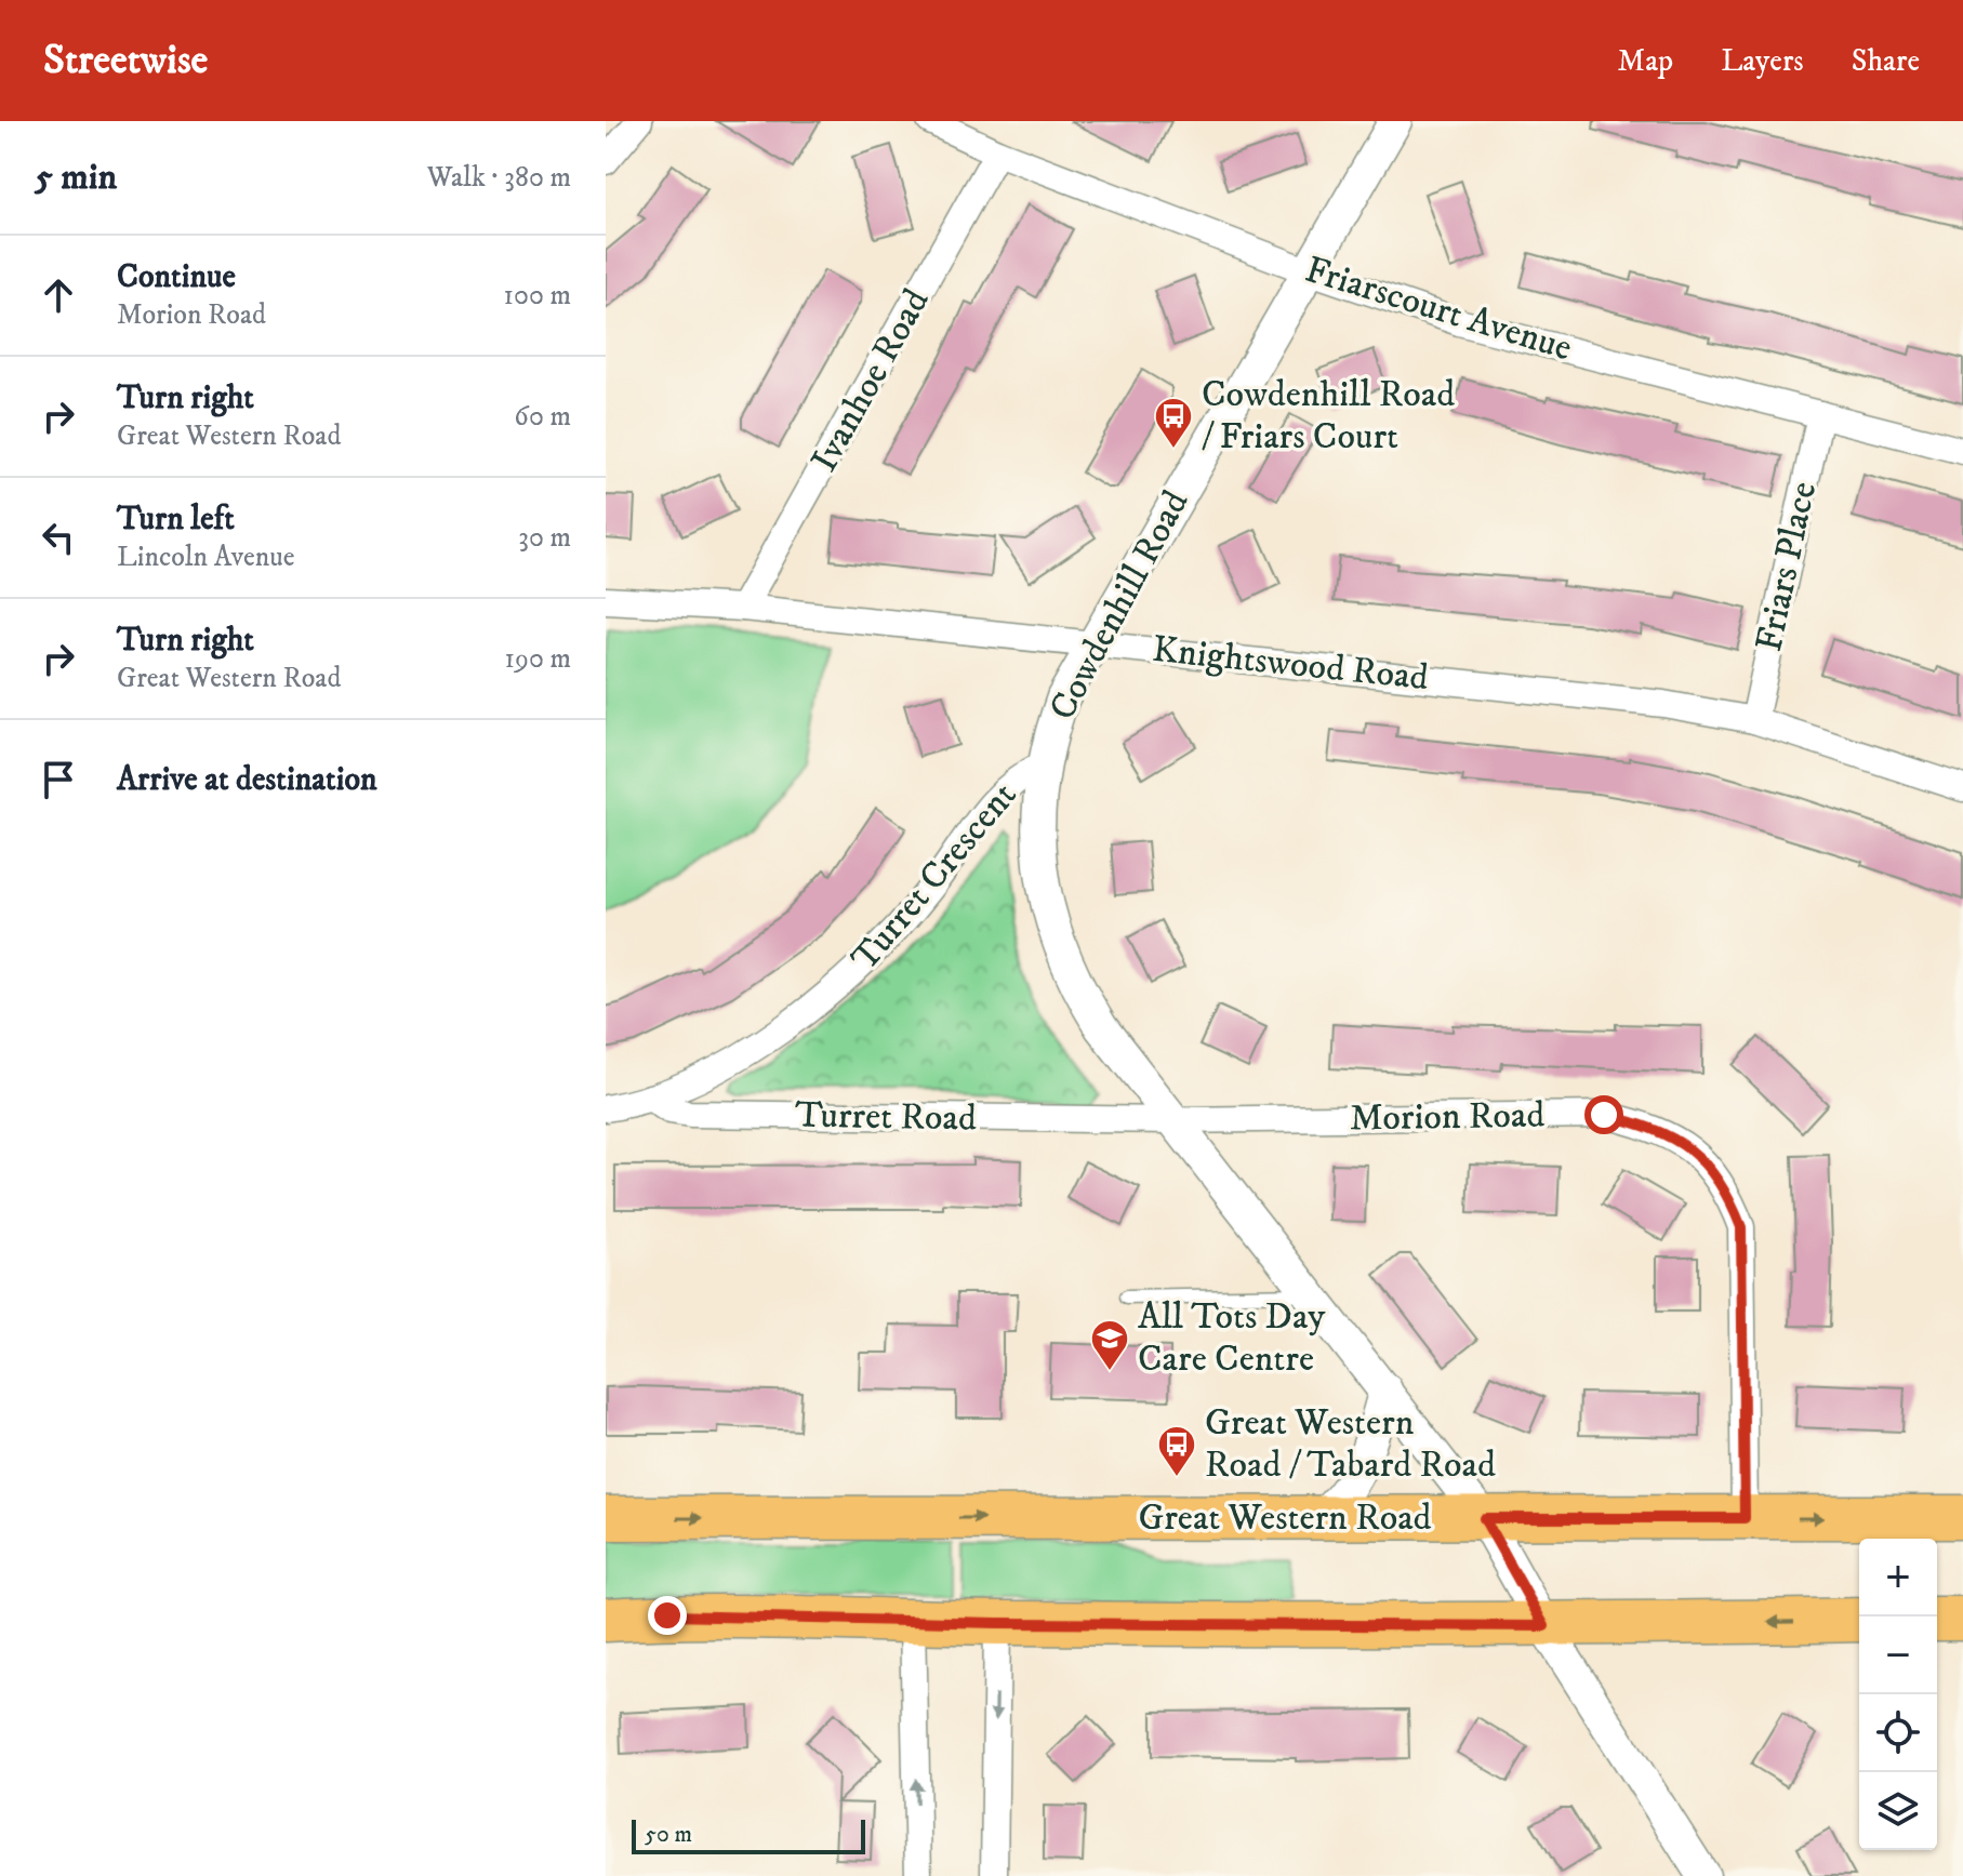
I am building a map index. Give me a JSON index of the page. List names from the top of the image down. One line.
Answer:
{"streets":{"main road":["Great Western Road"],"street":["Friarscourt Avenue","Ivanhoe Road","Friars Place","Cowdenhill Road","Knightswood Road","Turret Crescent","Turret Road","Morion Road"]},"crossings":[["Friarscourt Avenue","Ivanhoe Road"],["Friarscourt Avenue","Friars Place"],["Friarscourt Avenue","Cowdenhill Road"],["Ivanhoe Road","Knightswood Road"],["Friars Place","Knightswood Road"],["Cowdenhill Road","Knightswood Road"],["Cowdenhill Road","Turret Crescent"],["Cowdenhill Road","Turret Road"],["Cowdenhill Road","Morion Road"],["Cowdenhill Road","Great Western Road"],["Turret Crescent","Turret Road"],["Turret Road","Morion Road"],["Morion Road","Great Western Road"]],"places":{"bus stop":["Cowdenhill Road / Friars Court","Great Western Road / Tabard Road"],"school or university":["All Tots Day Care Centre"]},"scale_bar":"50 m","page":{"header":"Streetwise","nav":["Map","Layers","Share"],"heading":["5 min","Walk · 380 m"],"list":[["Continue","Morion Road","100 m"],["Turn right","Great Western Road","60 m"],["Turn left","Lincoln Avenue","30 m"],["Turn right","Great Western Road","190 m"],"Arrive at destination"],"map_buttons":["+","−"],"scale":"50 m"}}
